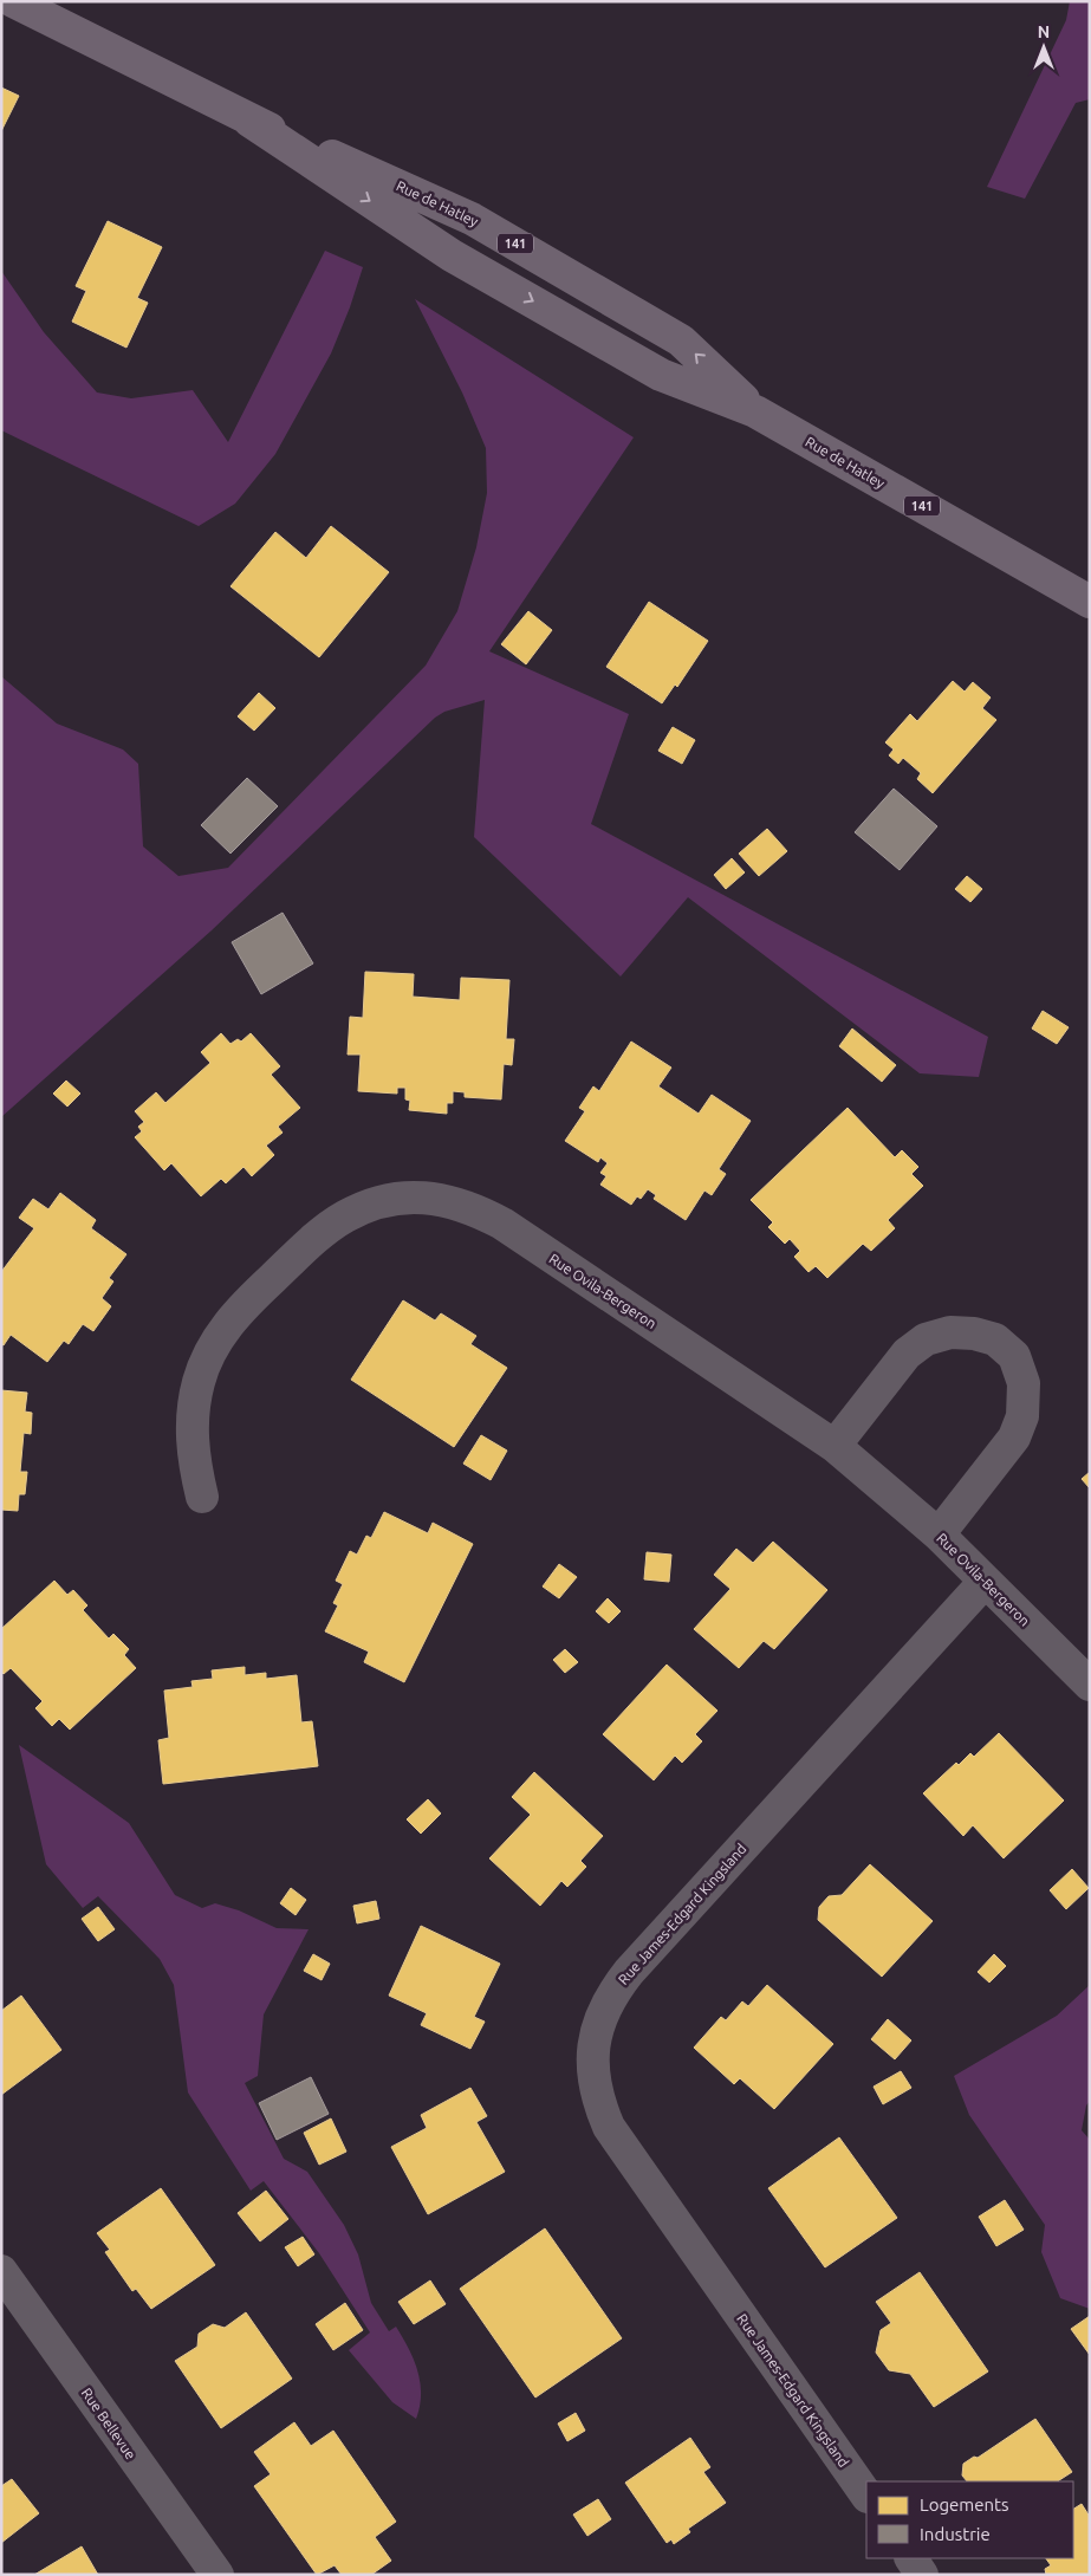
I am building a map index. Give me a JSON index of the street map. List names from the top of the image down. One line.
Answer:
{"streets":{"main road":["Rue de Hatley","141"],"street":["Rue Ovila-Bergeron","Rue James-Edgard Kingsland","Rue Bellevue"]},"crossings":[["Rue Ovila-Bergeron","Rue James-Edgard Kingsland"]],"legend":["Logements","Industrie"],"north":"top"}
